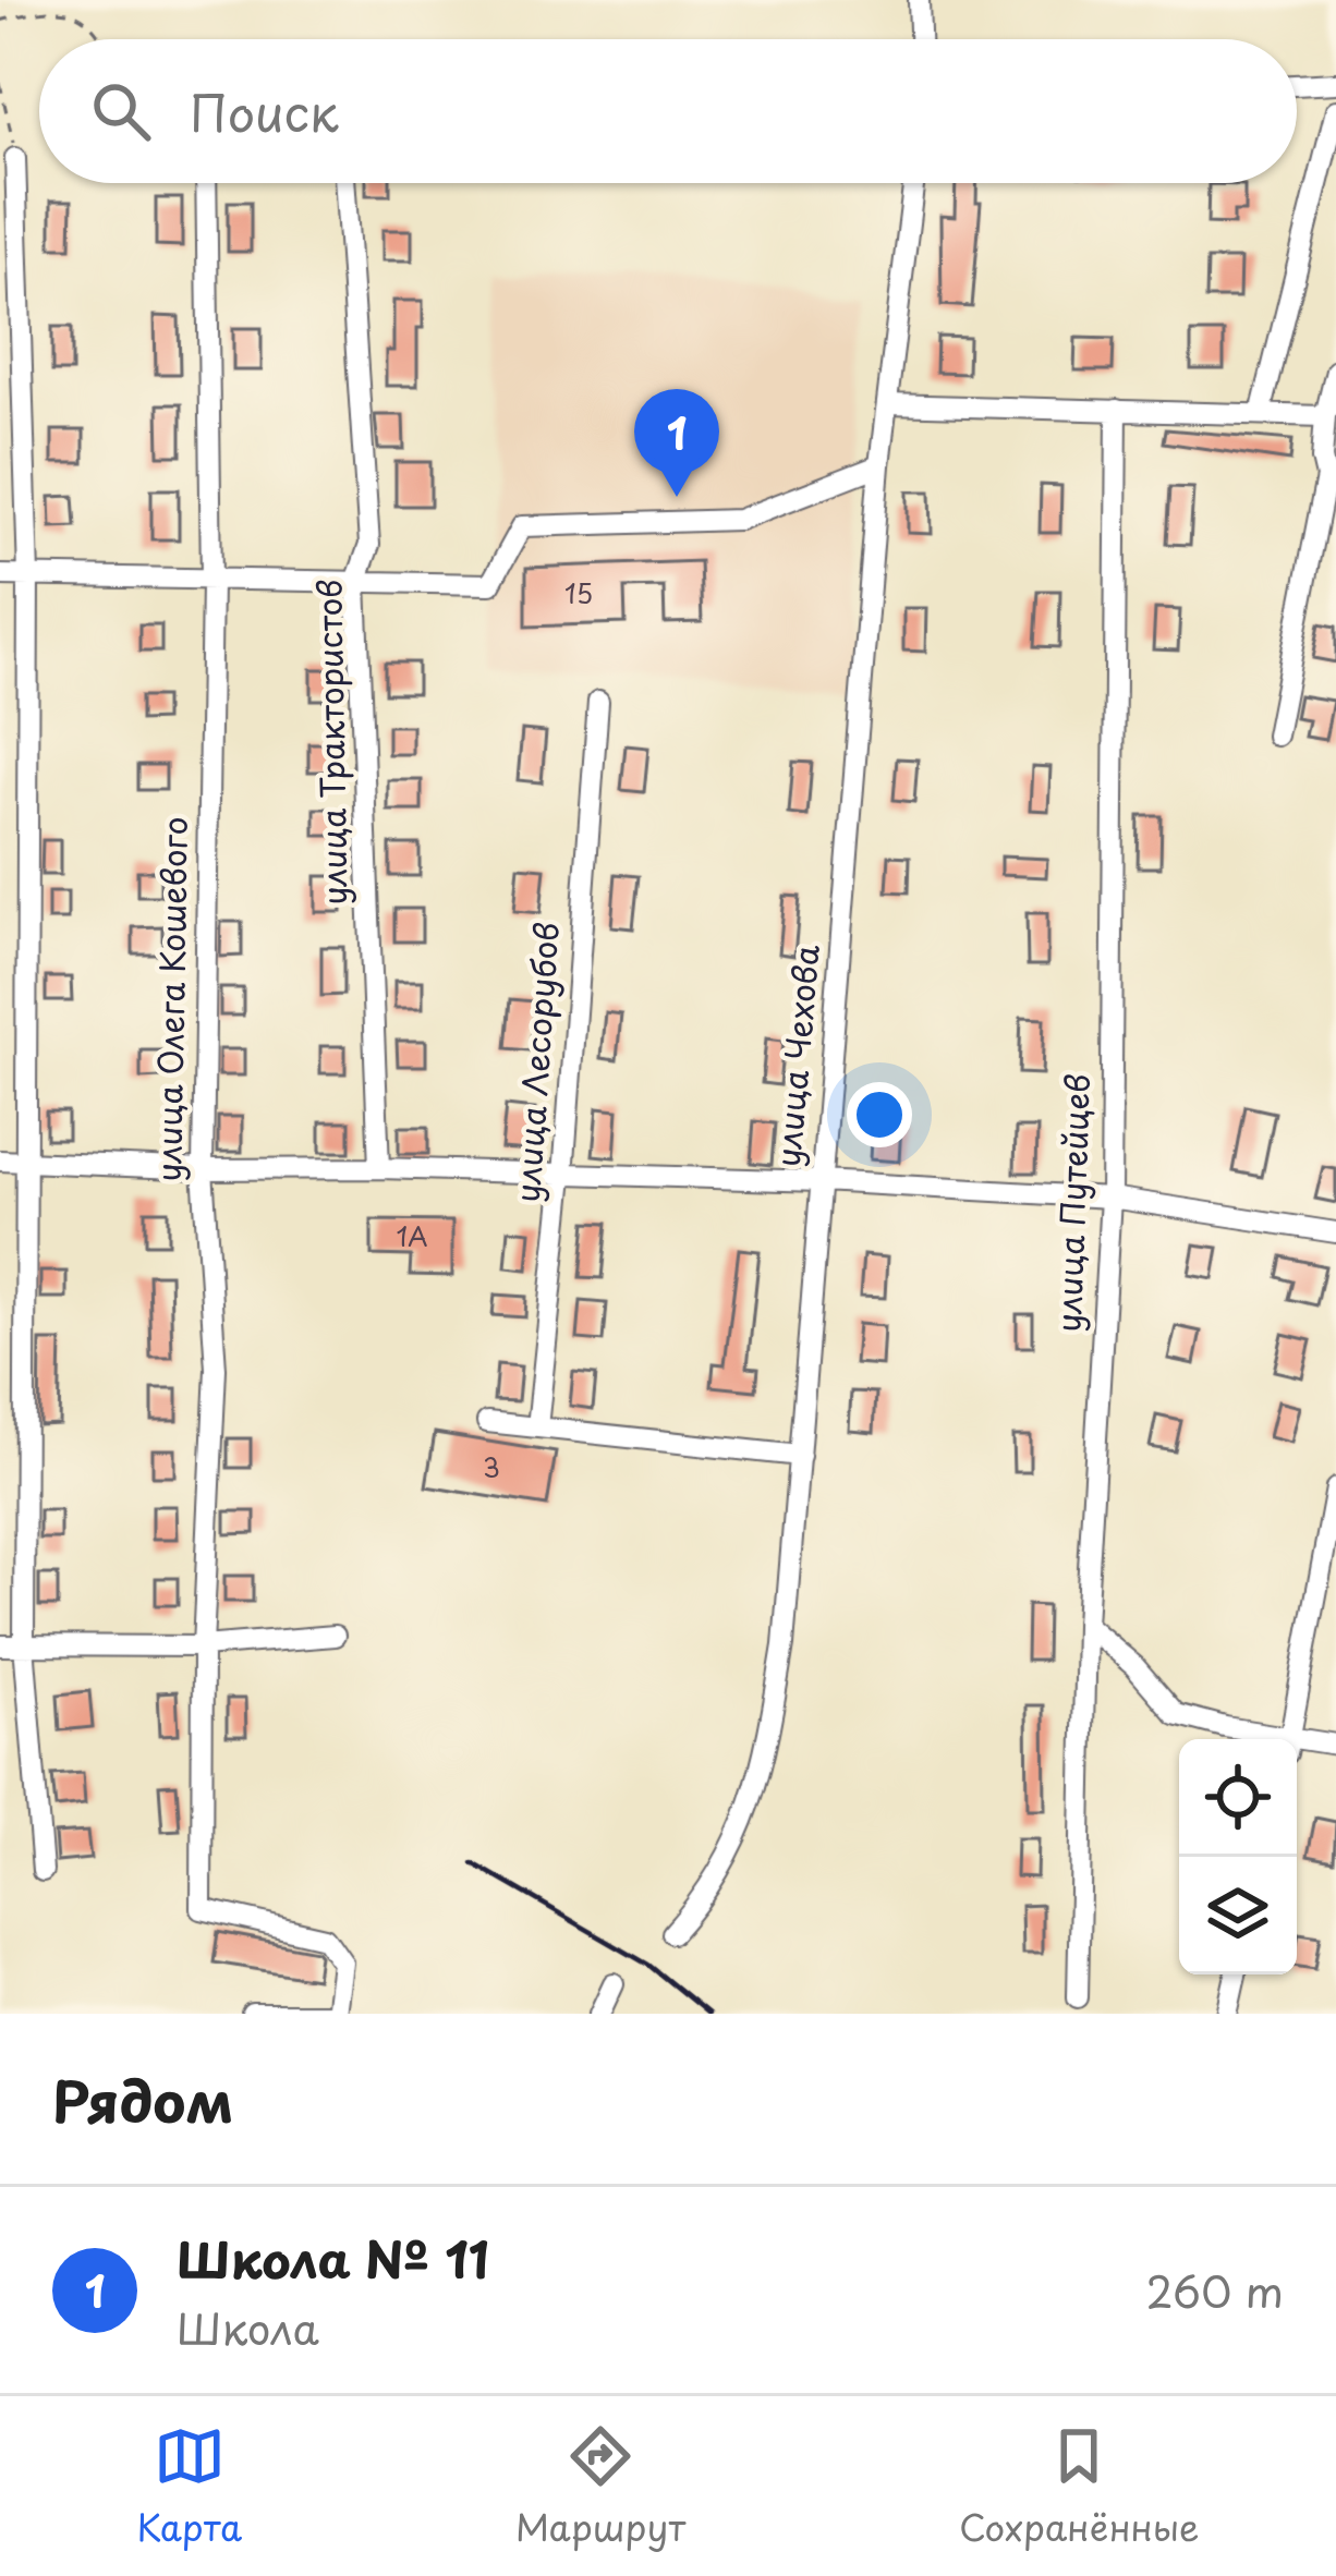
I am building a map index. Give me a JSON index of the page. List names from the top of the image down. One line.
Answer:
{"streets":{"street":["улица Трактористов","улица Олега Кошевого","улица Чехова","улица Лесорубов","улица Путейцев"]},"house_numbers":["15","1А","3"],"page":{"search":"Поиск","pins":"1","heading":"Рядом","list":[{"mark":"1","name":"Школа № 11","note":"Школа","value":"260 m"}],"nav":["Карта","Маршрут","Сохранённые"]}}
